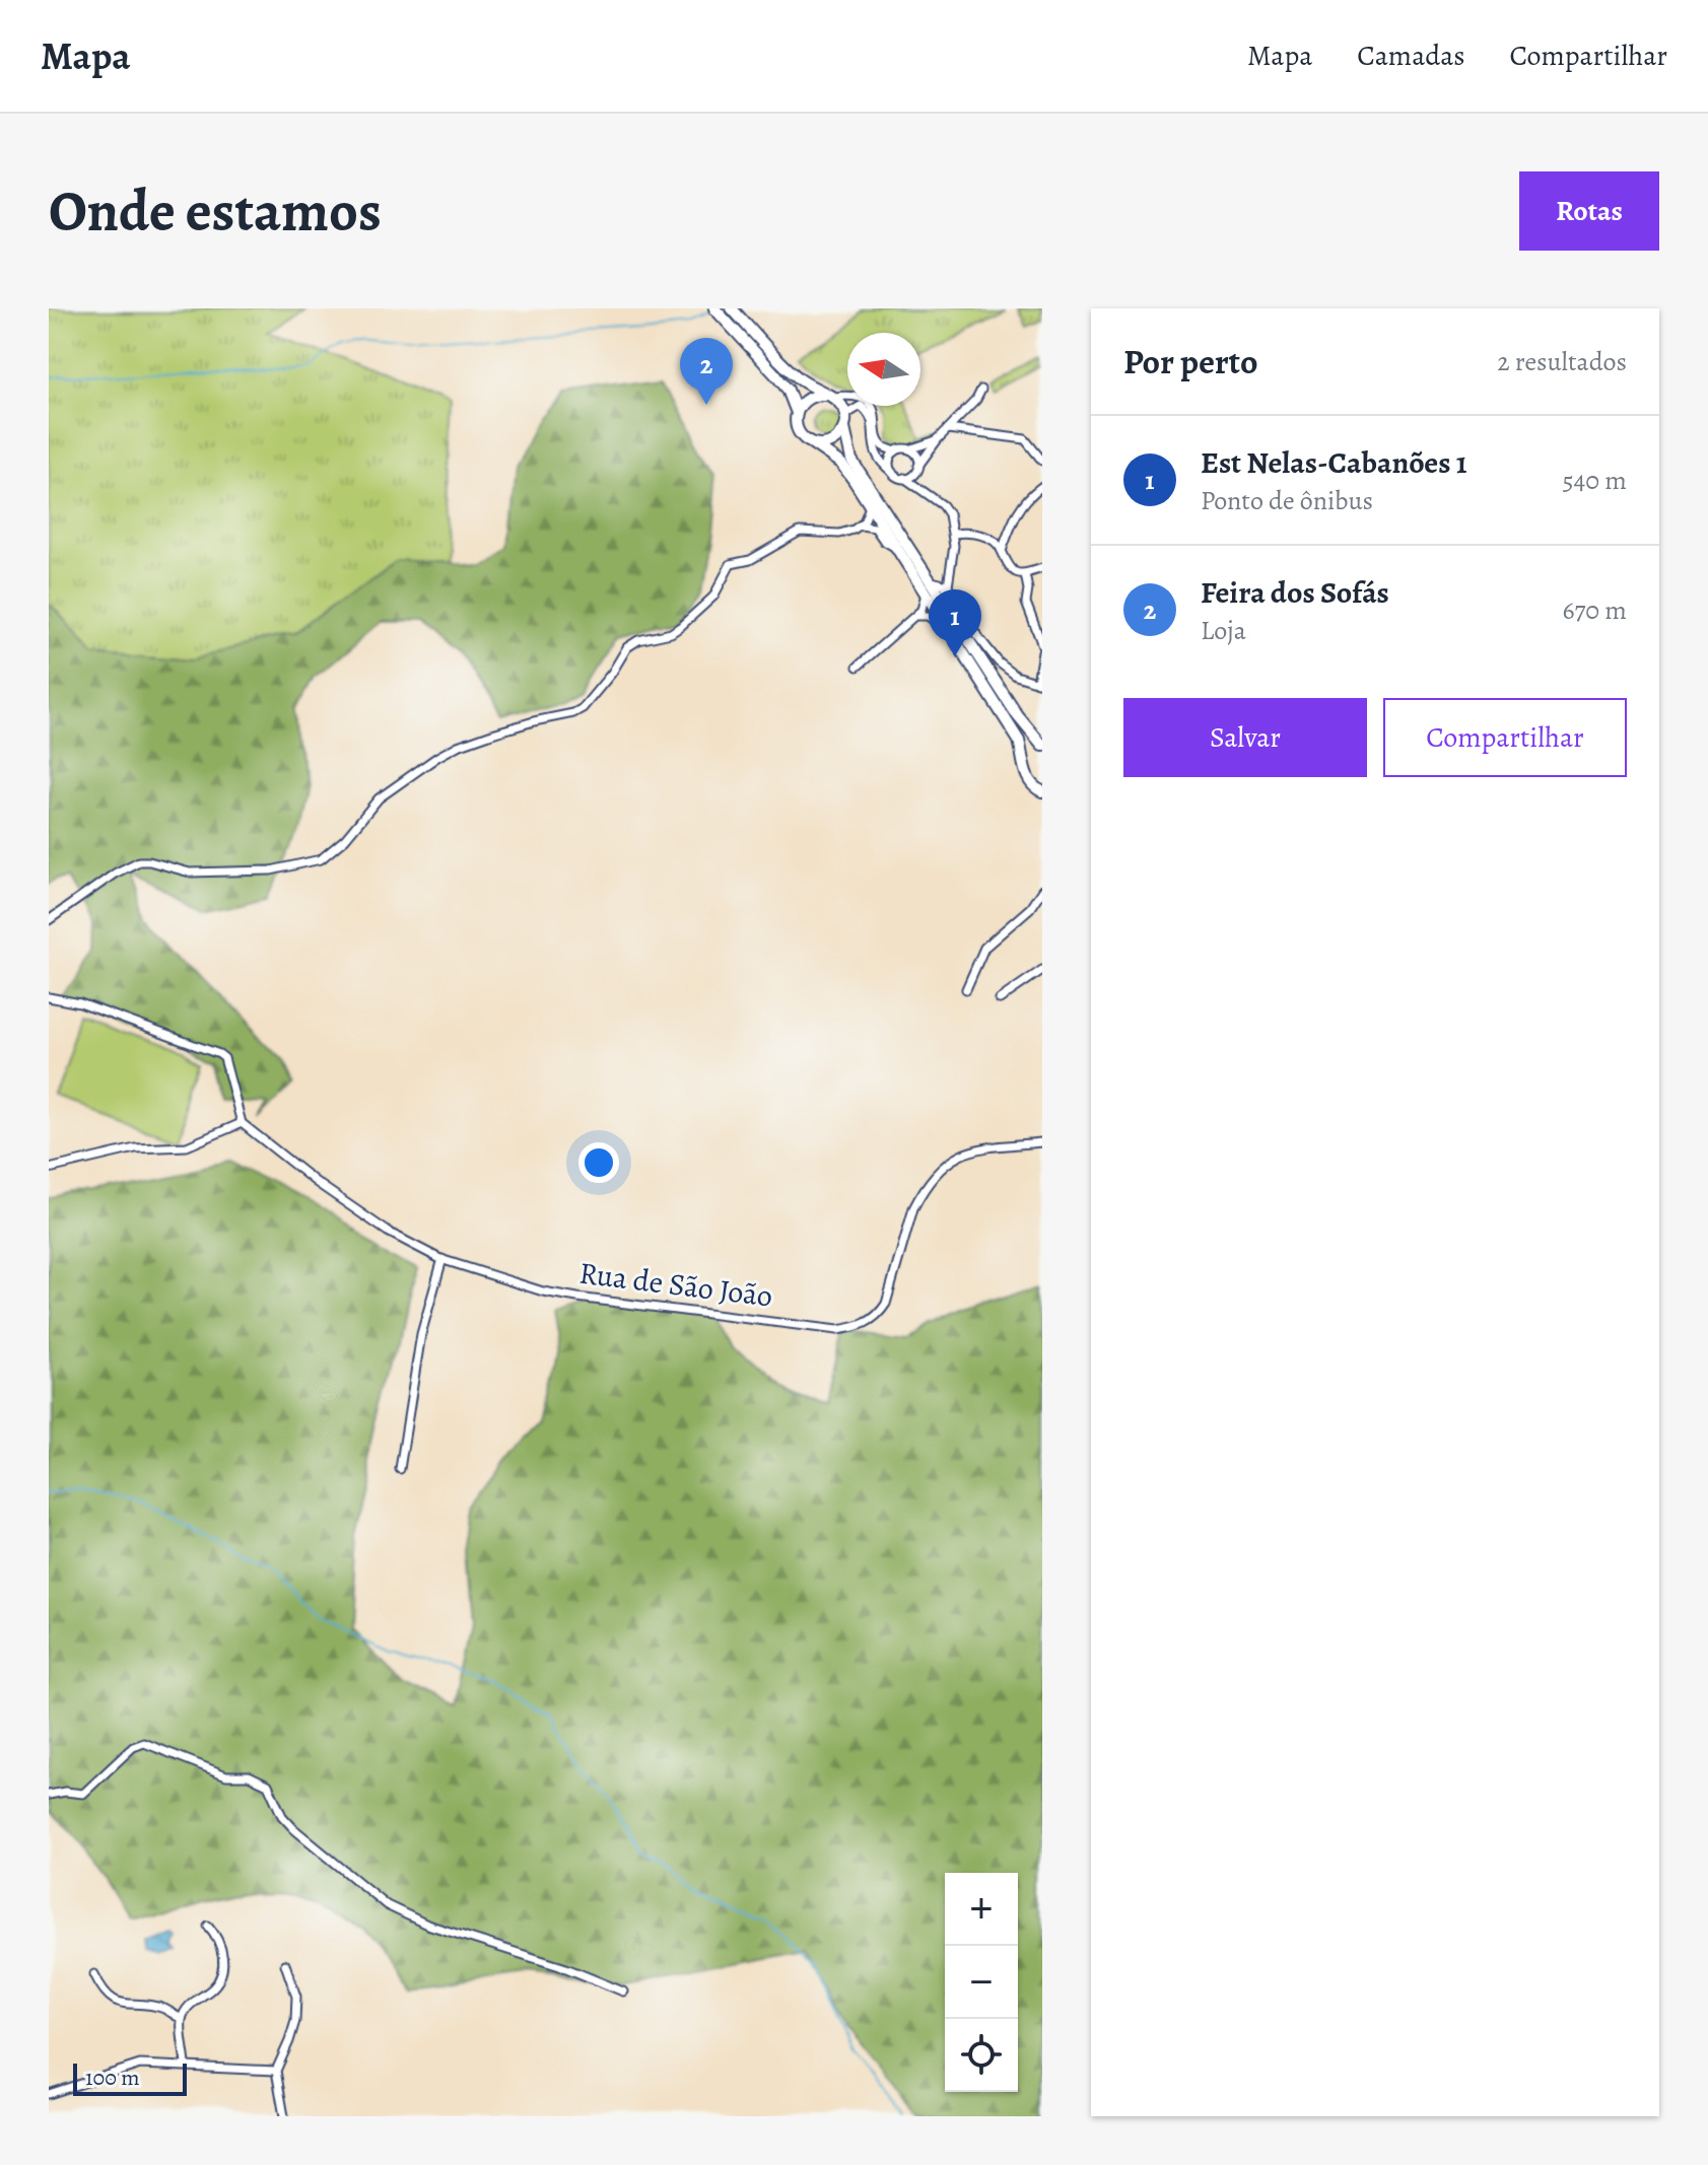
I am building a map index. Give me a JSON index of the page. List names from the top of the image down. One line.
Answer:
{"streets":{"street":["Rua de São João"]},"scale_bar":"100 m","north":"left","page":{"header":"Mapa","nav":["Mapa","Camadas","Compartilhar"],"buttons":["Rotas",["Salvar","Compartilhar"]],"title":"Onde estamos","heading":["Por perto","2 resultados"],"pins":["2","1"],"list":[{"mark":"1","name":"Est Nelas-Cabanões 1","note":"Ponto de ônibus","value":"540 m"},{"mark":"2","name":"Feira dos Sofás","note":"Loja","value":"670 m"}],"map_buttons":["+","−"],"scale":"100 m"}}
